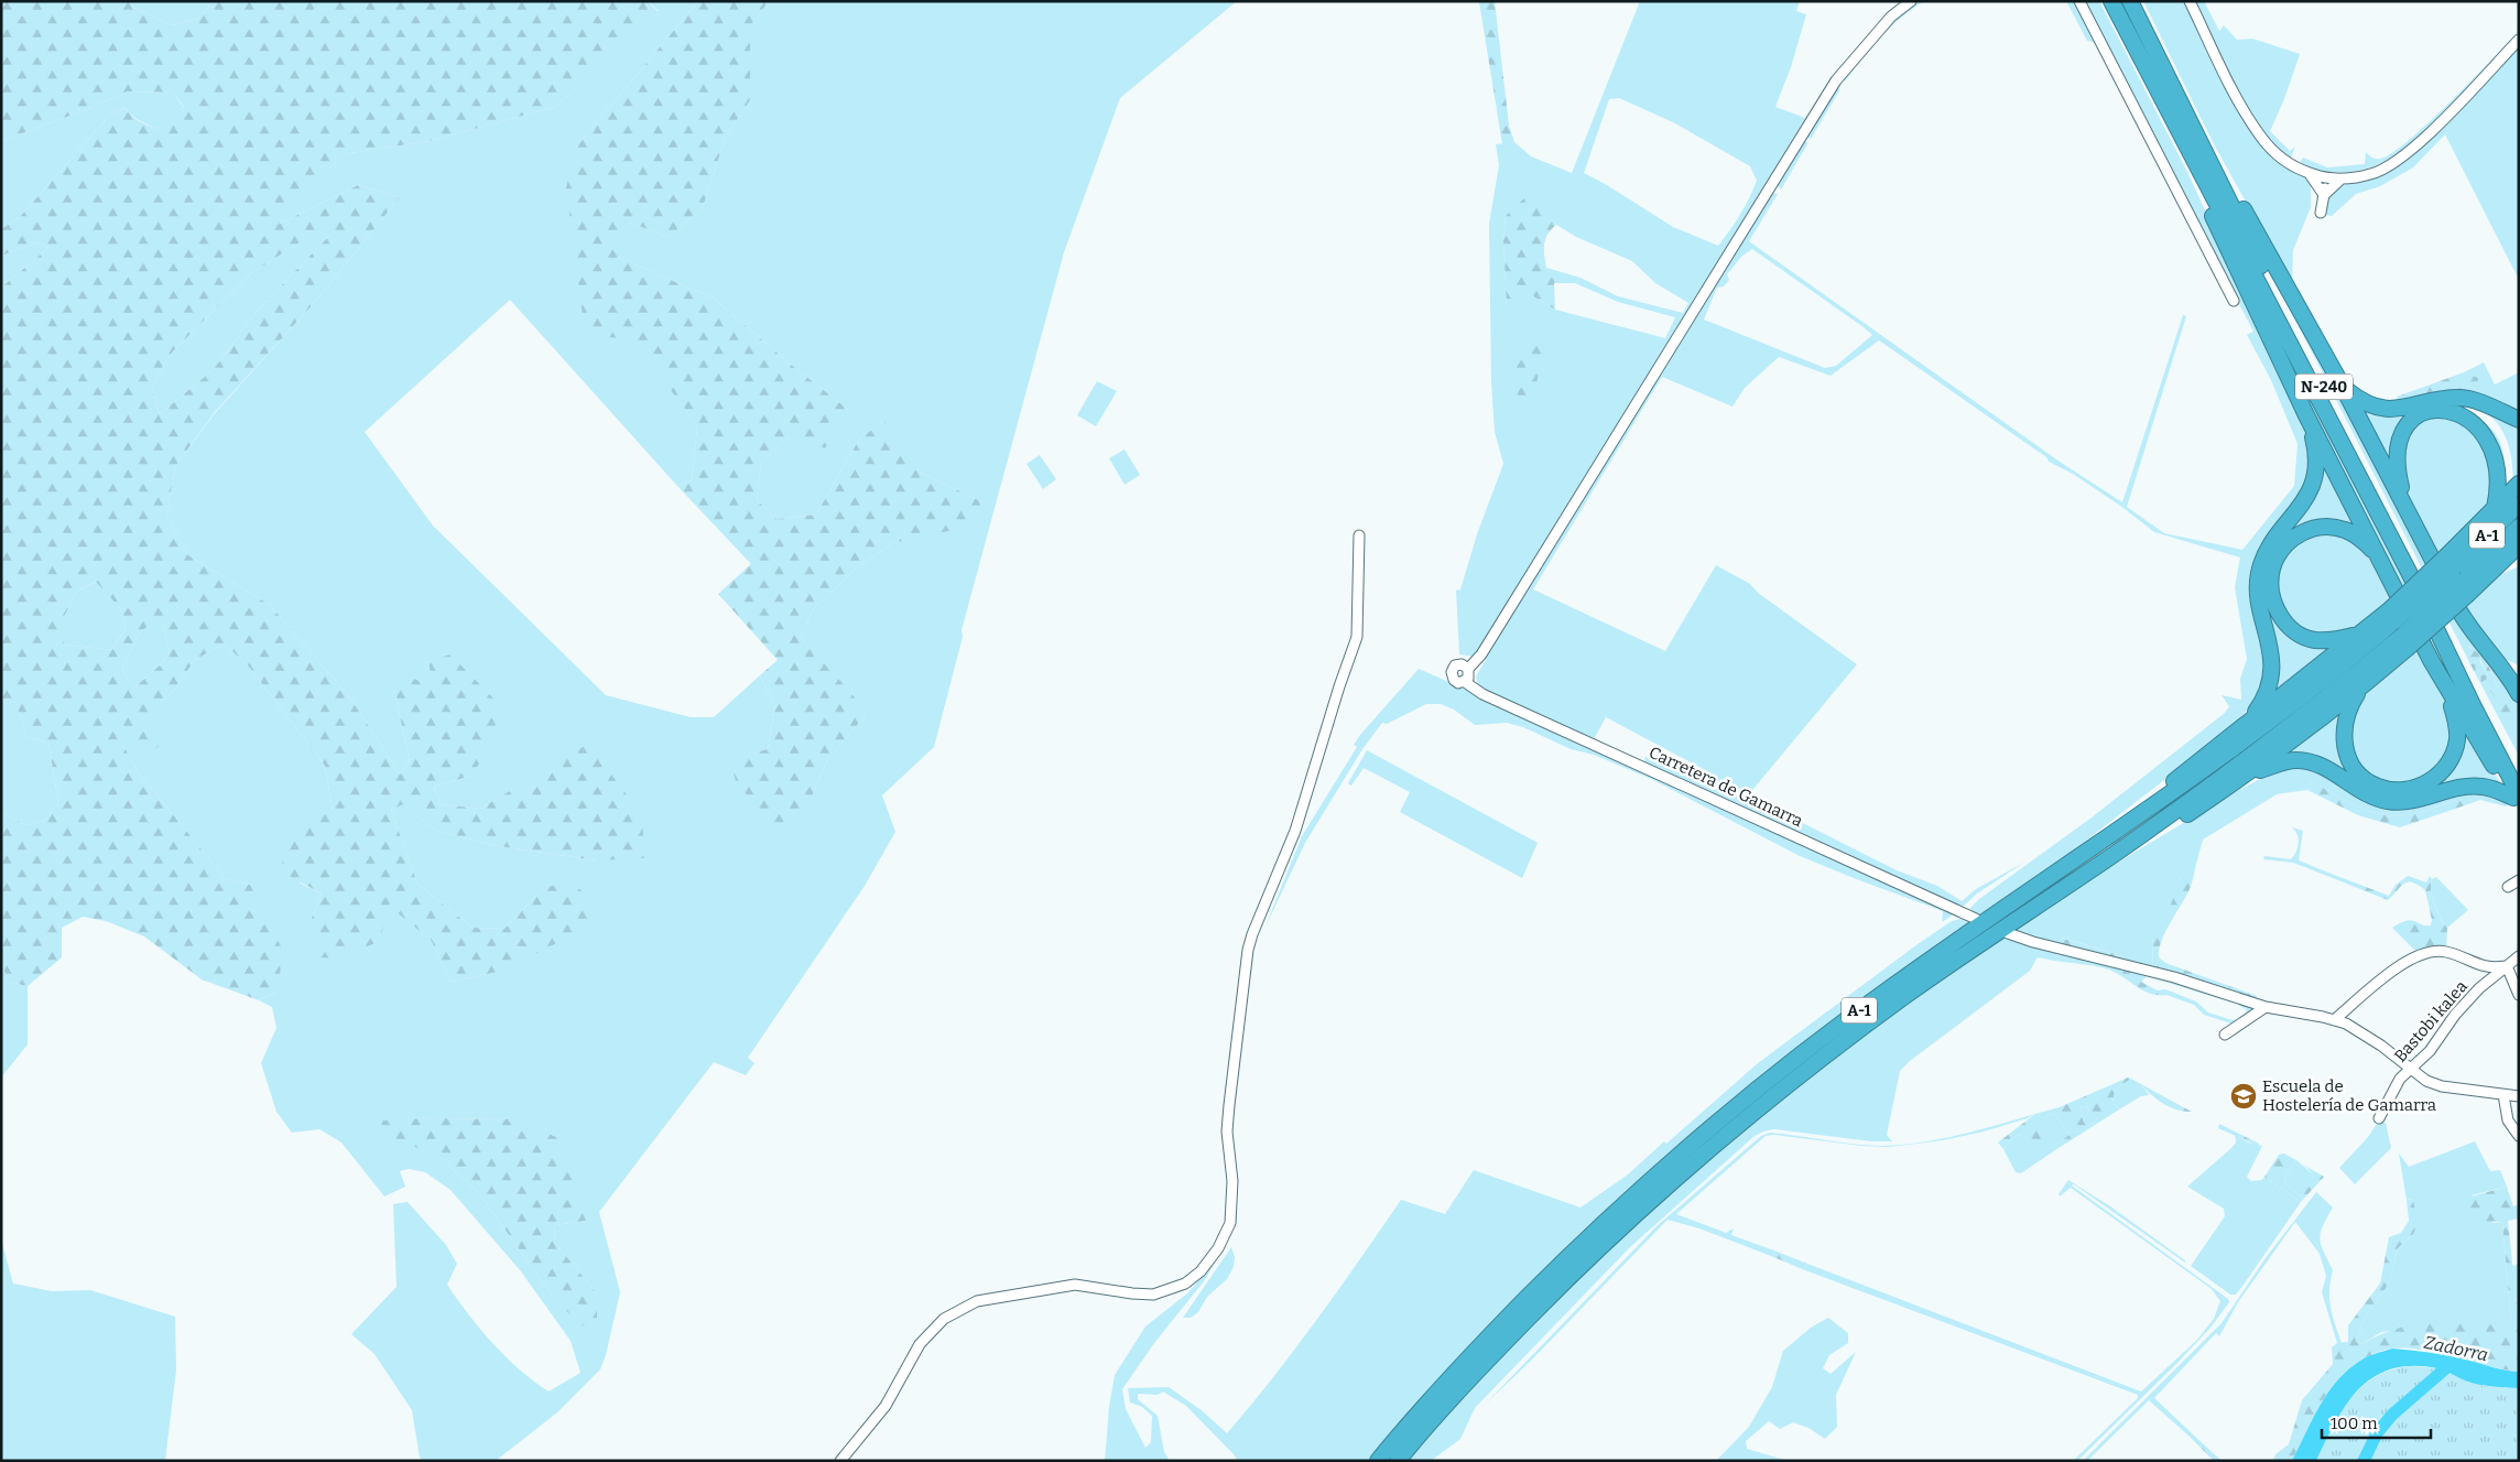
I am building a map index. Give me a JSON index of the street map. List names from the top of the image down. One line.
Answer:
{"streets":{"highway":["N-240","A-1"],"street":["Carretera de Gamarra","Bastobi kalea"]},"water":["Zadorra"],"places":{"school or university":["Escuela de Hostelería de Gamarra"]},"scale_bar":"100 m"}
